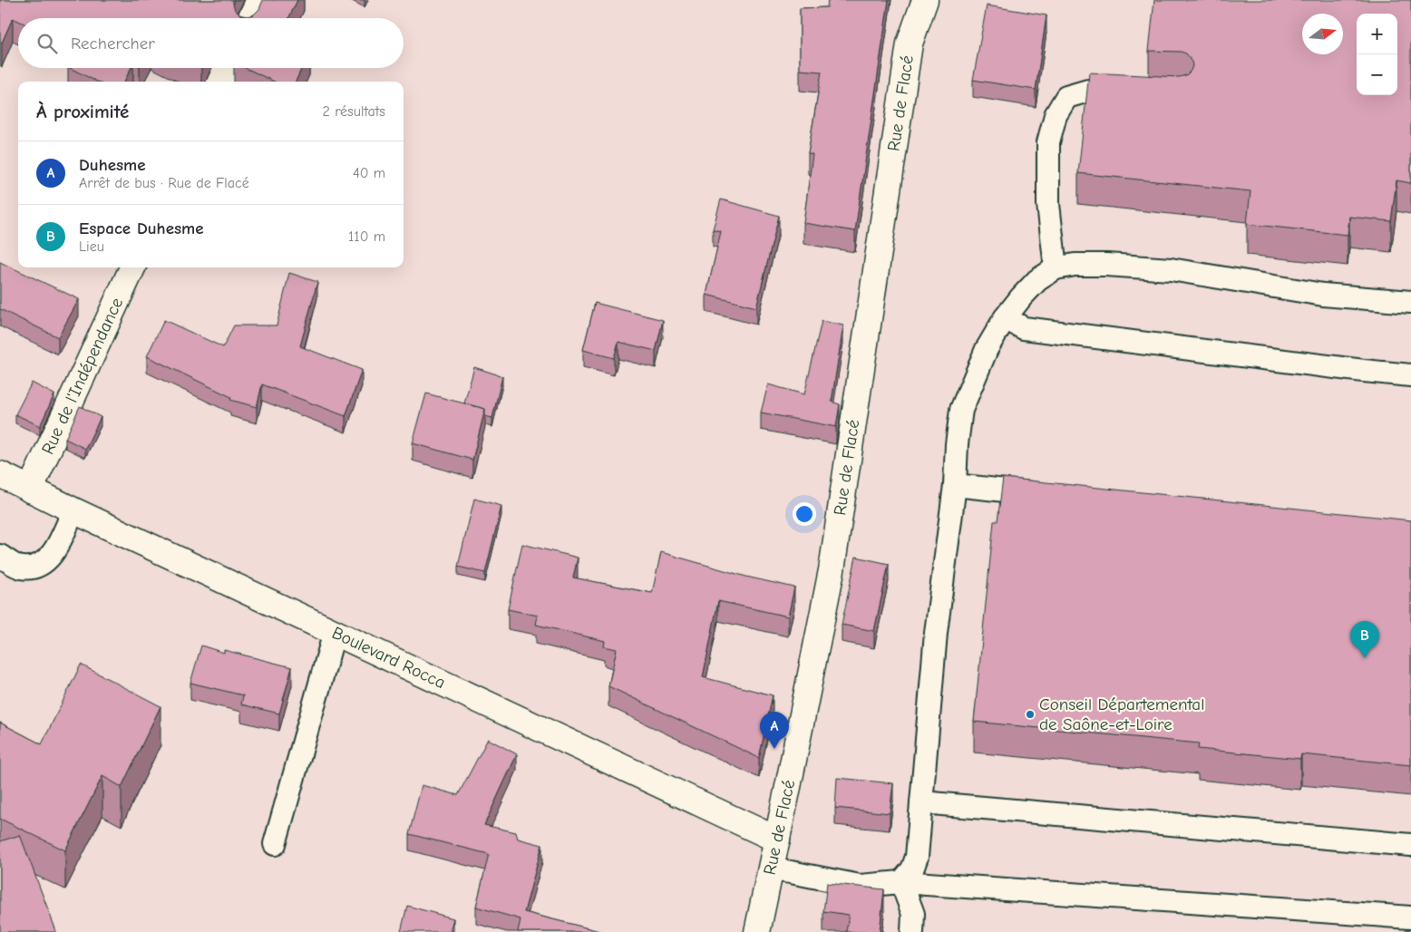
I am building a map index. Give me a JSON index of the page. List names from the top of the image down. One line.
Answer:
{"streets":{"street":["Rue de Flacé","Rue de l'Indépendance","Boulevard Rocca"]},"crossings":[["Rue de Flacé","Boulevard Rocca"],["Rue de l'Indépendance","Boulevard Rocca"]],"places":["Conseil Départemental de Saône-et-Loire"],"north":"right","page":{"map_buttons":["+","−"],"search":"Rechercher","heading":["À proximité","2 résultats"],"list":[{"mark":"A","name":"Duhesme","note":"Arrêt de bus · Rue de Flacé","value":"40 m"},{"mark":"B","name":"Espace Duhesme","note":"Lieu","value":"110 m"}],"pins":["B","A"]}}
